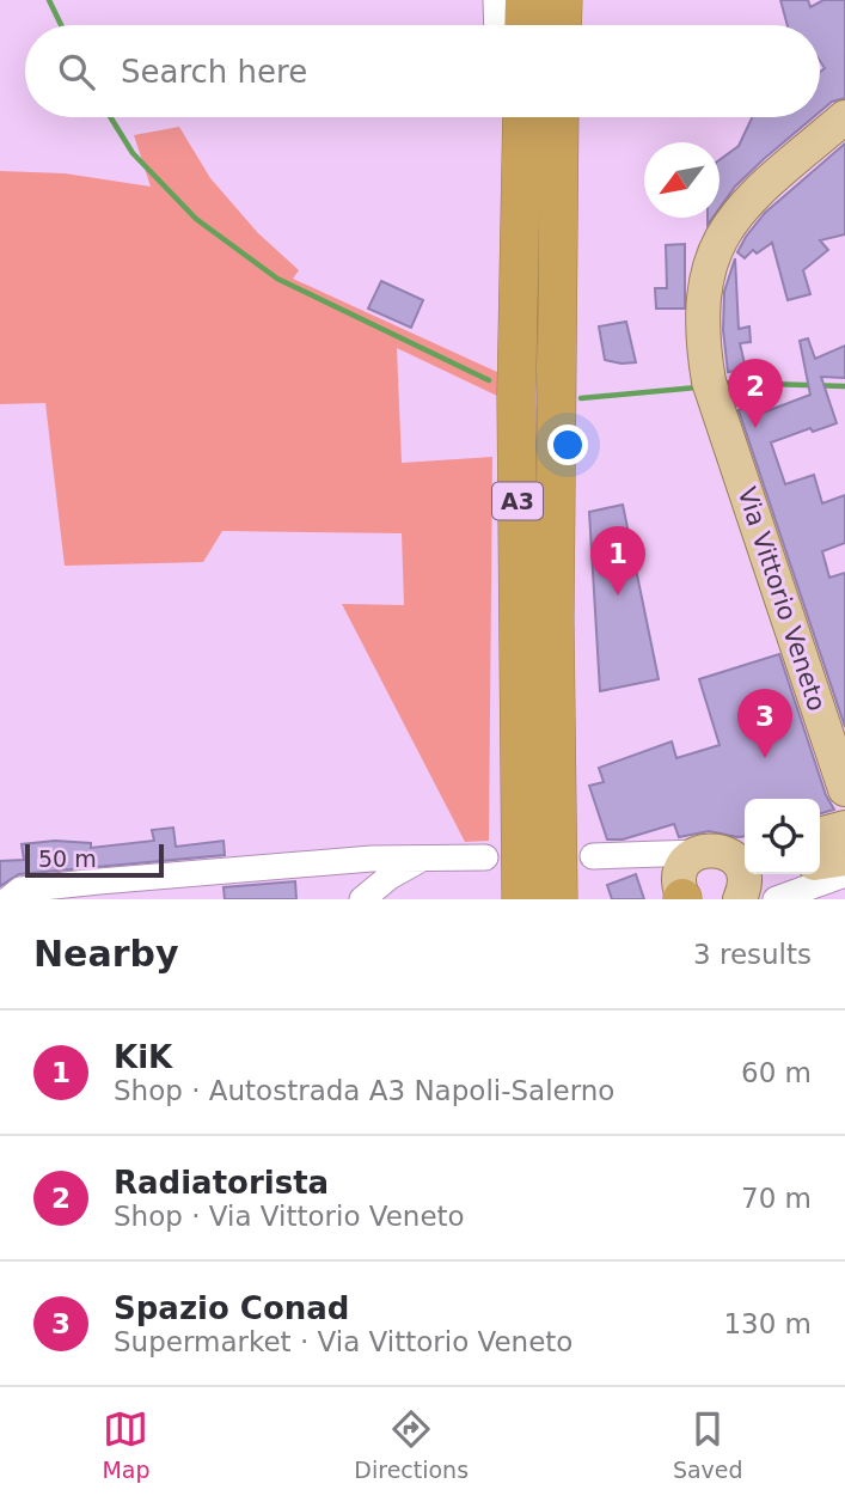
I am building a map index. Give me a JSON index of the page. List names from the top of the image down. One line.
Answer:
{"streets":{"highway":["A3"],"main road":["Via Vittorio Veneto"]},"scale_bar":"50 m","north":"bottom left","page":{"search":"Search here","pins":["2","1","3"],"scale":"50 m","heading":["Nearby","3 results"],"list":[{"mark":"1","name":"KiK","note":"Shop · Autostrada A3 Napoli-Salerno","value":"60 m"},{"mark":"2","name":"Radiatorista","note":"Shop · Via Vittorio Veneto","value":"70 m"},{"mark":"3","name":"Spazio Conad","note":"Supermarket · Via Vittorio Veneto","value":"130 m"}],"nav":["Map","Directions","Saved"]}}
